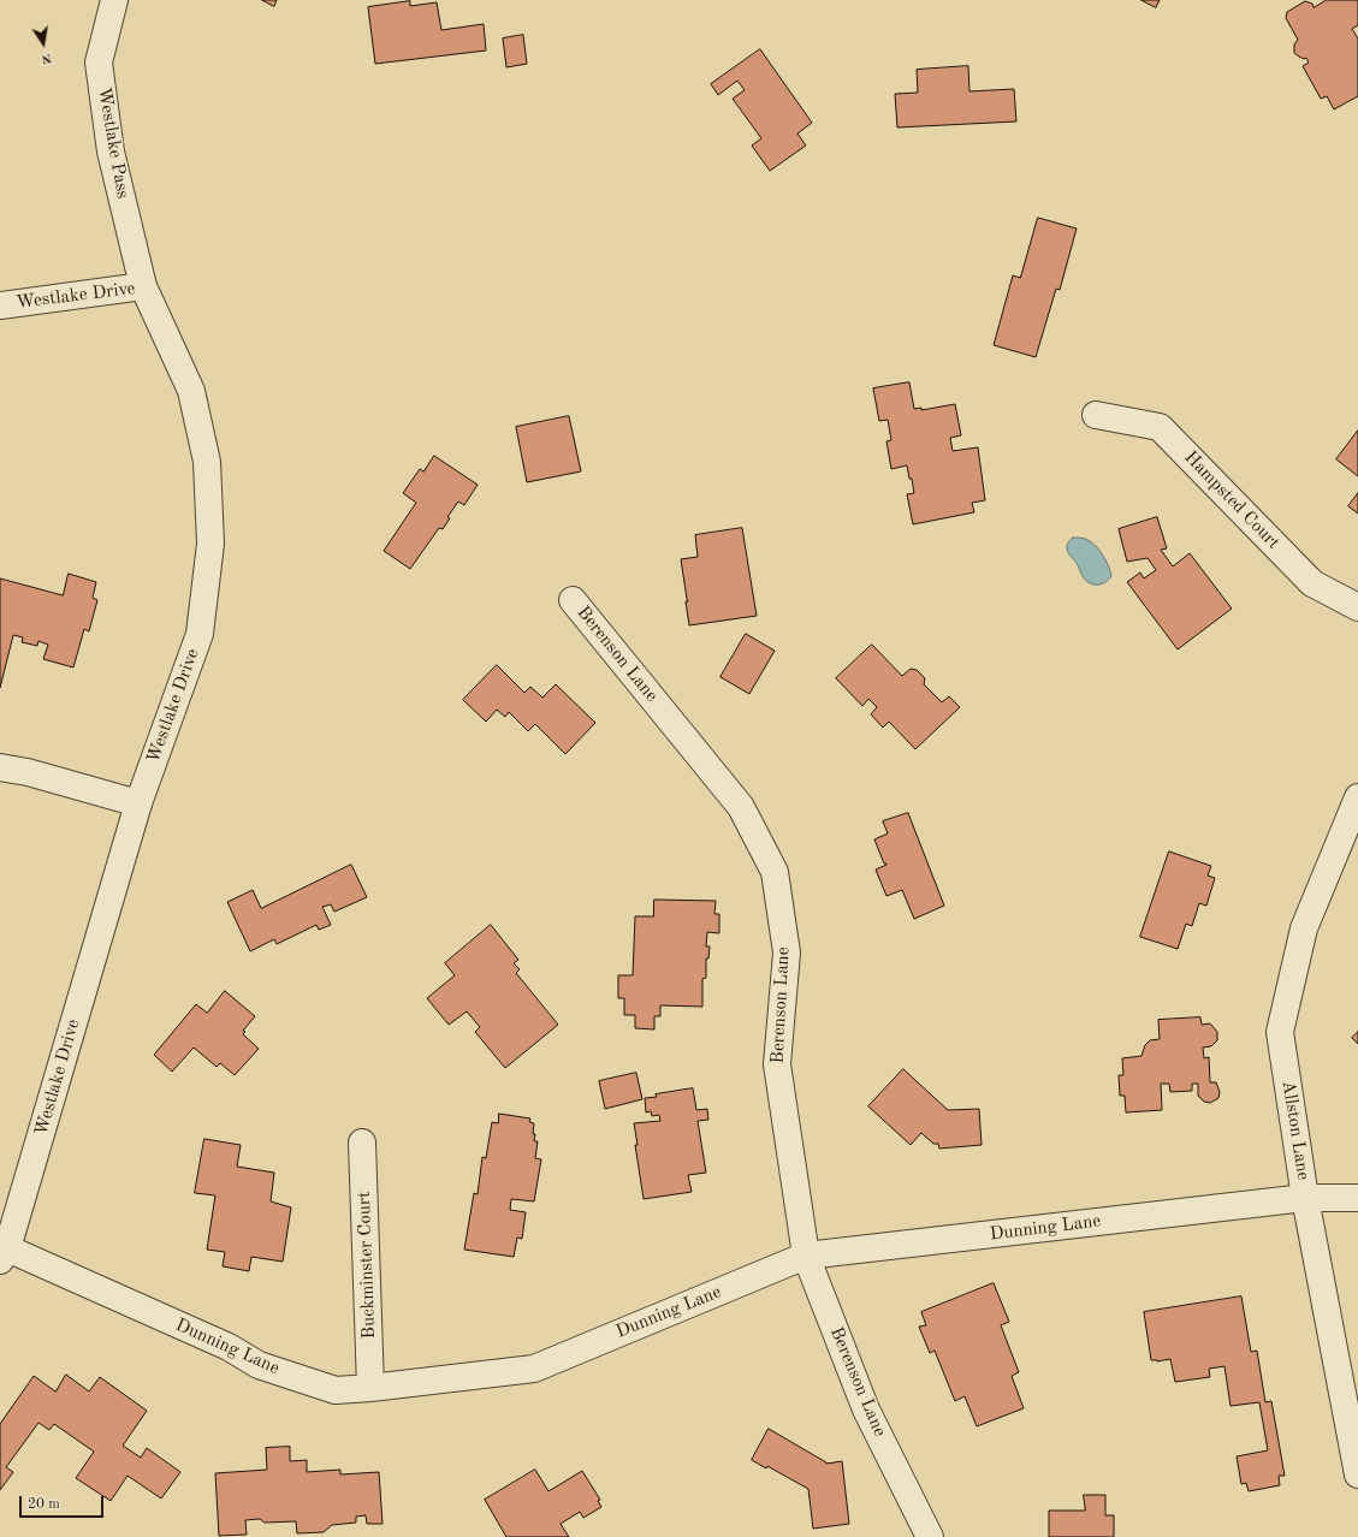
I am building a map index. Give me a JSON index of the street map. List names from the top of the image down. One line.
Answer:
{"streets":{"street":["Westlake Pass","Westlake Drive","Hampsted Court","Berenson Lane","Allston Lane","Dunning Lane","Buckminster Court"]},"crossings":[["Westlake Pass","Westlake Drive"],["Westlake Drive","Dunning Lane"],["Berenson Lane","Dunning Lane"],["Allston Lane","Dunning Lane"],["Dunning Lane","Buckminster Court"]],"scale_bar":"20 m","north":"bottom"}
